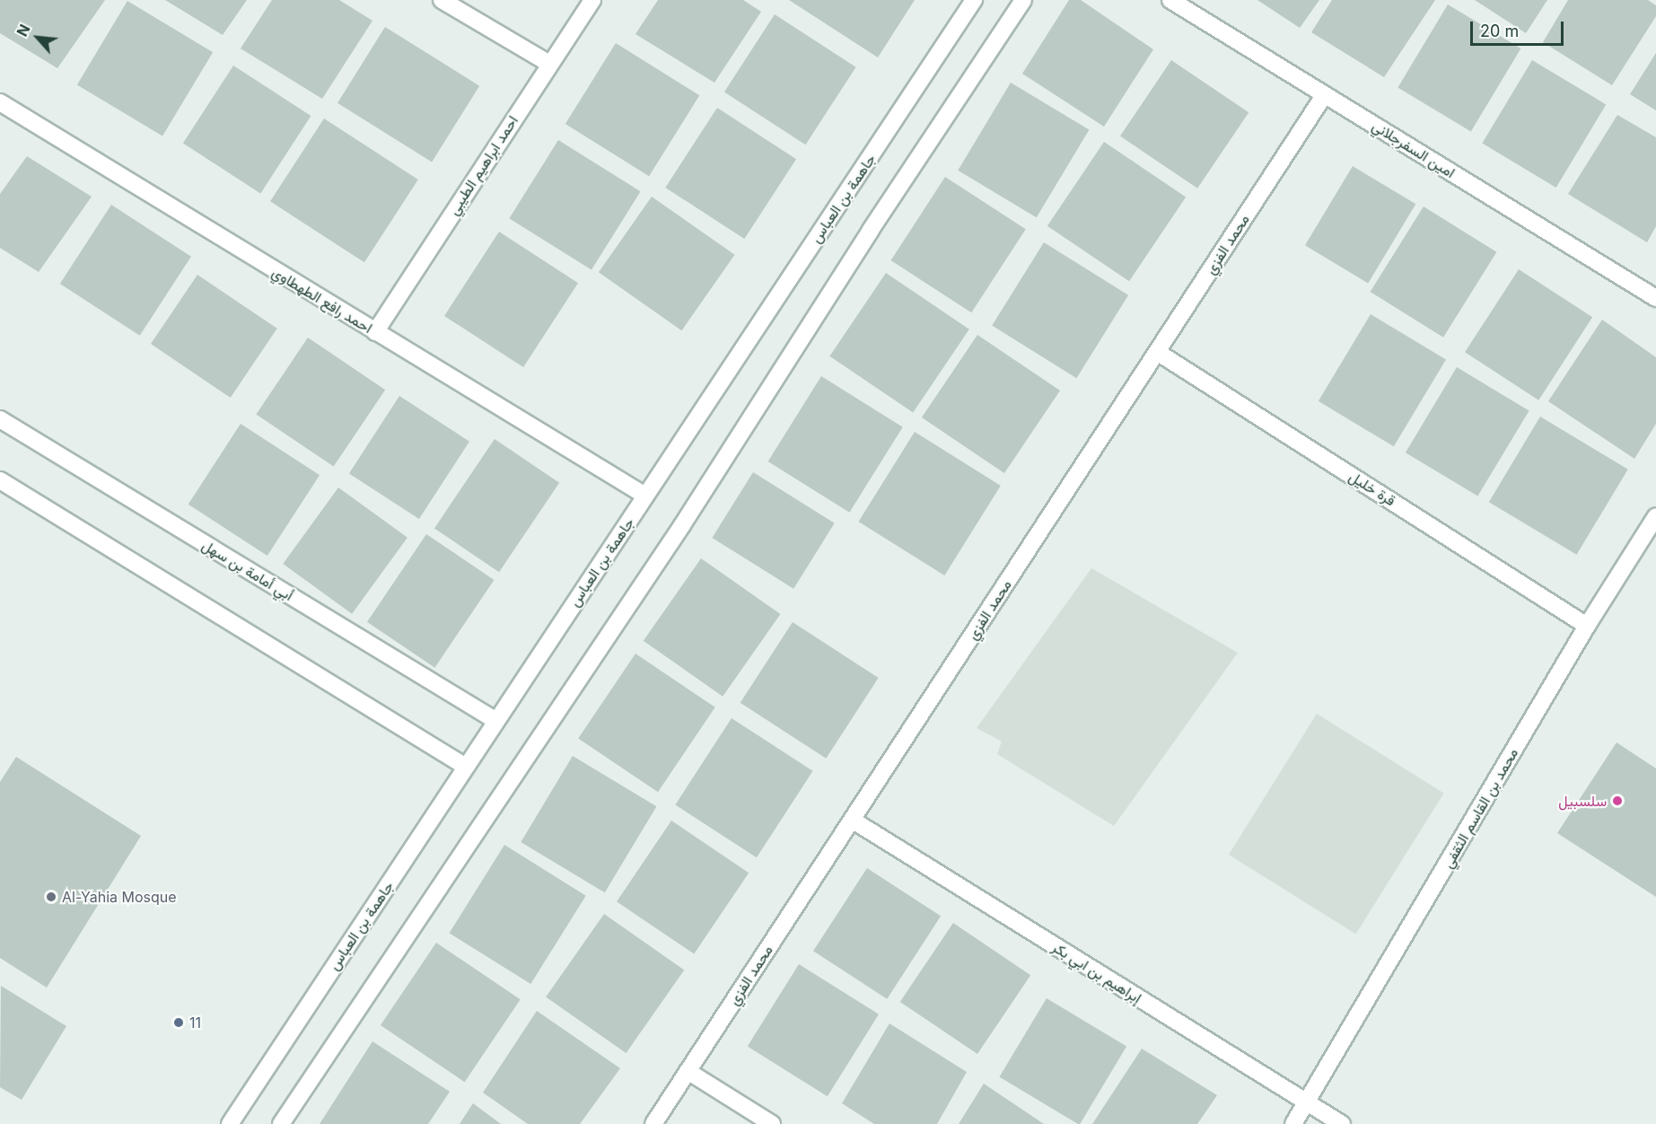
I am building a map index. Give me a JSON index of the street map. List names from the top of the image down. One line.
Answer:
{"streets":{"street":["امين السفرجلاني","احمد ابراهيم الطيبي","جاهمة بن العباس","محمد الفزي","احمد رافع الطهطاوي","قرة خليل","أبي أمامة بن سهل","محمد بن القاسم الثقفي","إبراهيم بن ابي بكر"]},"crossings":[["امين السفرجلاني","محمد الفزي"],["احمد ابراهيم الطيبي","احمد رافع الطهطاوي"],["جاهمة بن العباس","احمد رافع الطهطاوي"],["جاهمة بن العباس","أبي أمامة بن سهل"],["محمد الفزي","قرة خليل"],["محمد الفزي","إبراهيم بن ابي بكر"],["قرة خليل","محمد بن القاسم الثقفي"],["محمد بن القاسم الثقفي","إبراهيم بن ابي بكر"]],"places":["سلسبيل","Al-Yahia Mosque","11"],"scale_bar":"20 m","north":"top left"}
